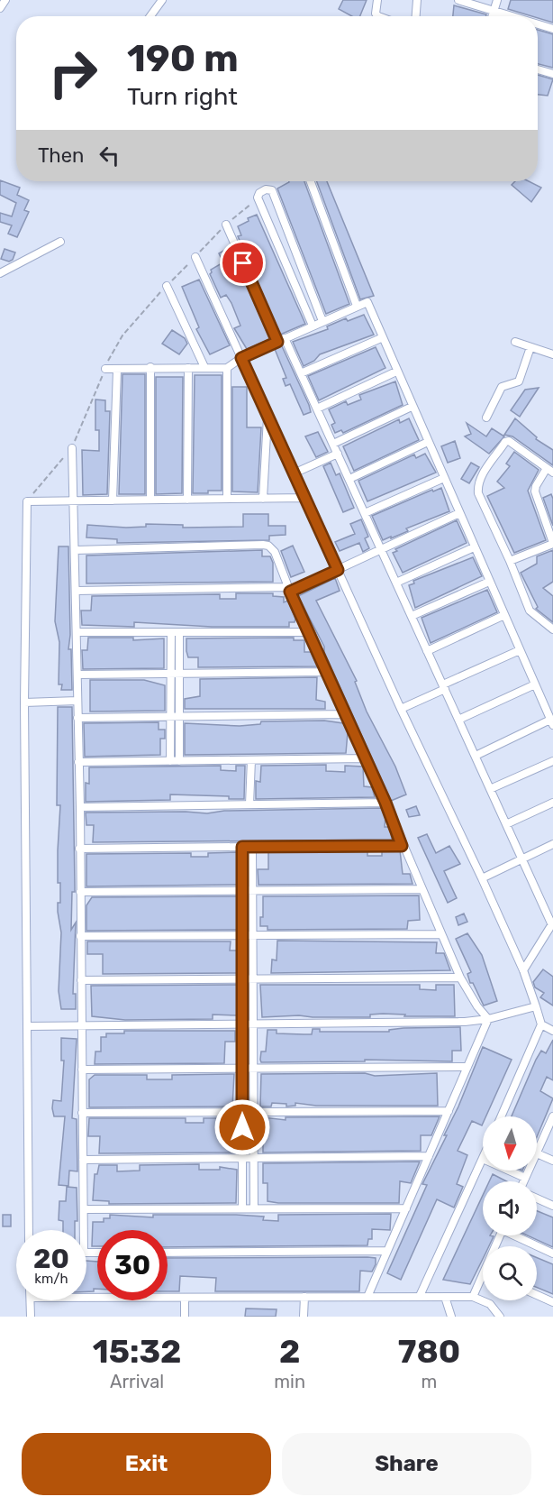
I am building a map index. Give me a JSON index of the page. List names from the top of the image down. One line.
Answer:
{"north":"bottom","page":{"turn":["190 m","Turn right"],"then":"Then","speed":"20 km/h","limit":"30","eta":["15:32","Arrival","2","min","780","m"],"buttons":["Exit","Share"]}}
